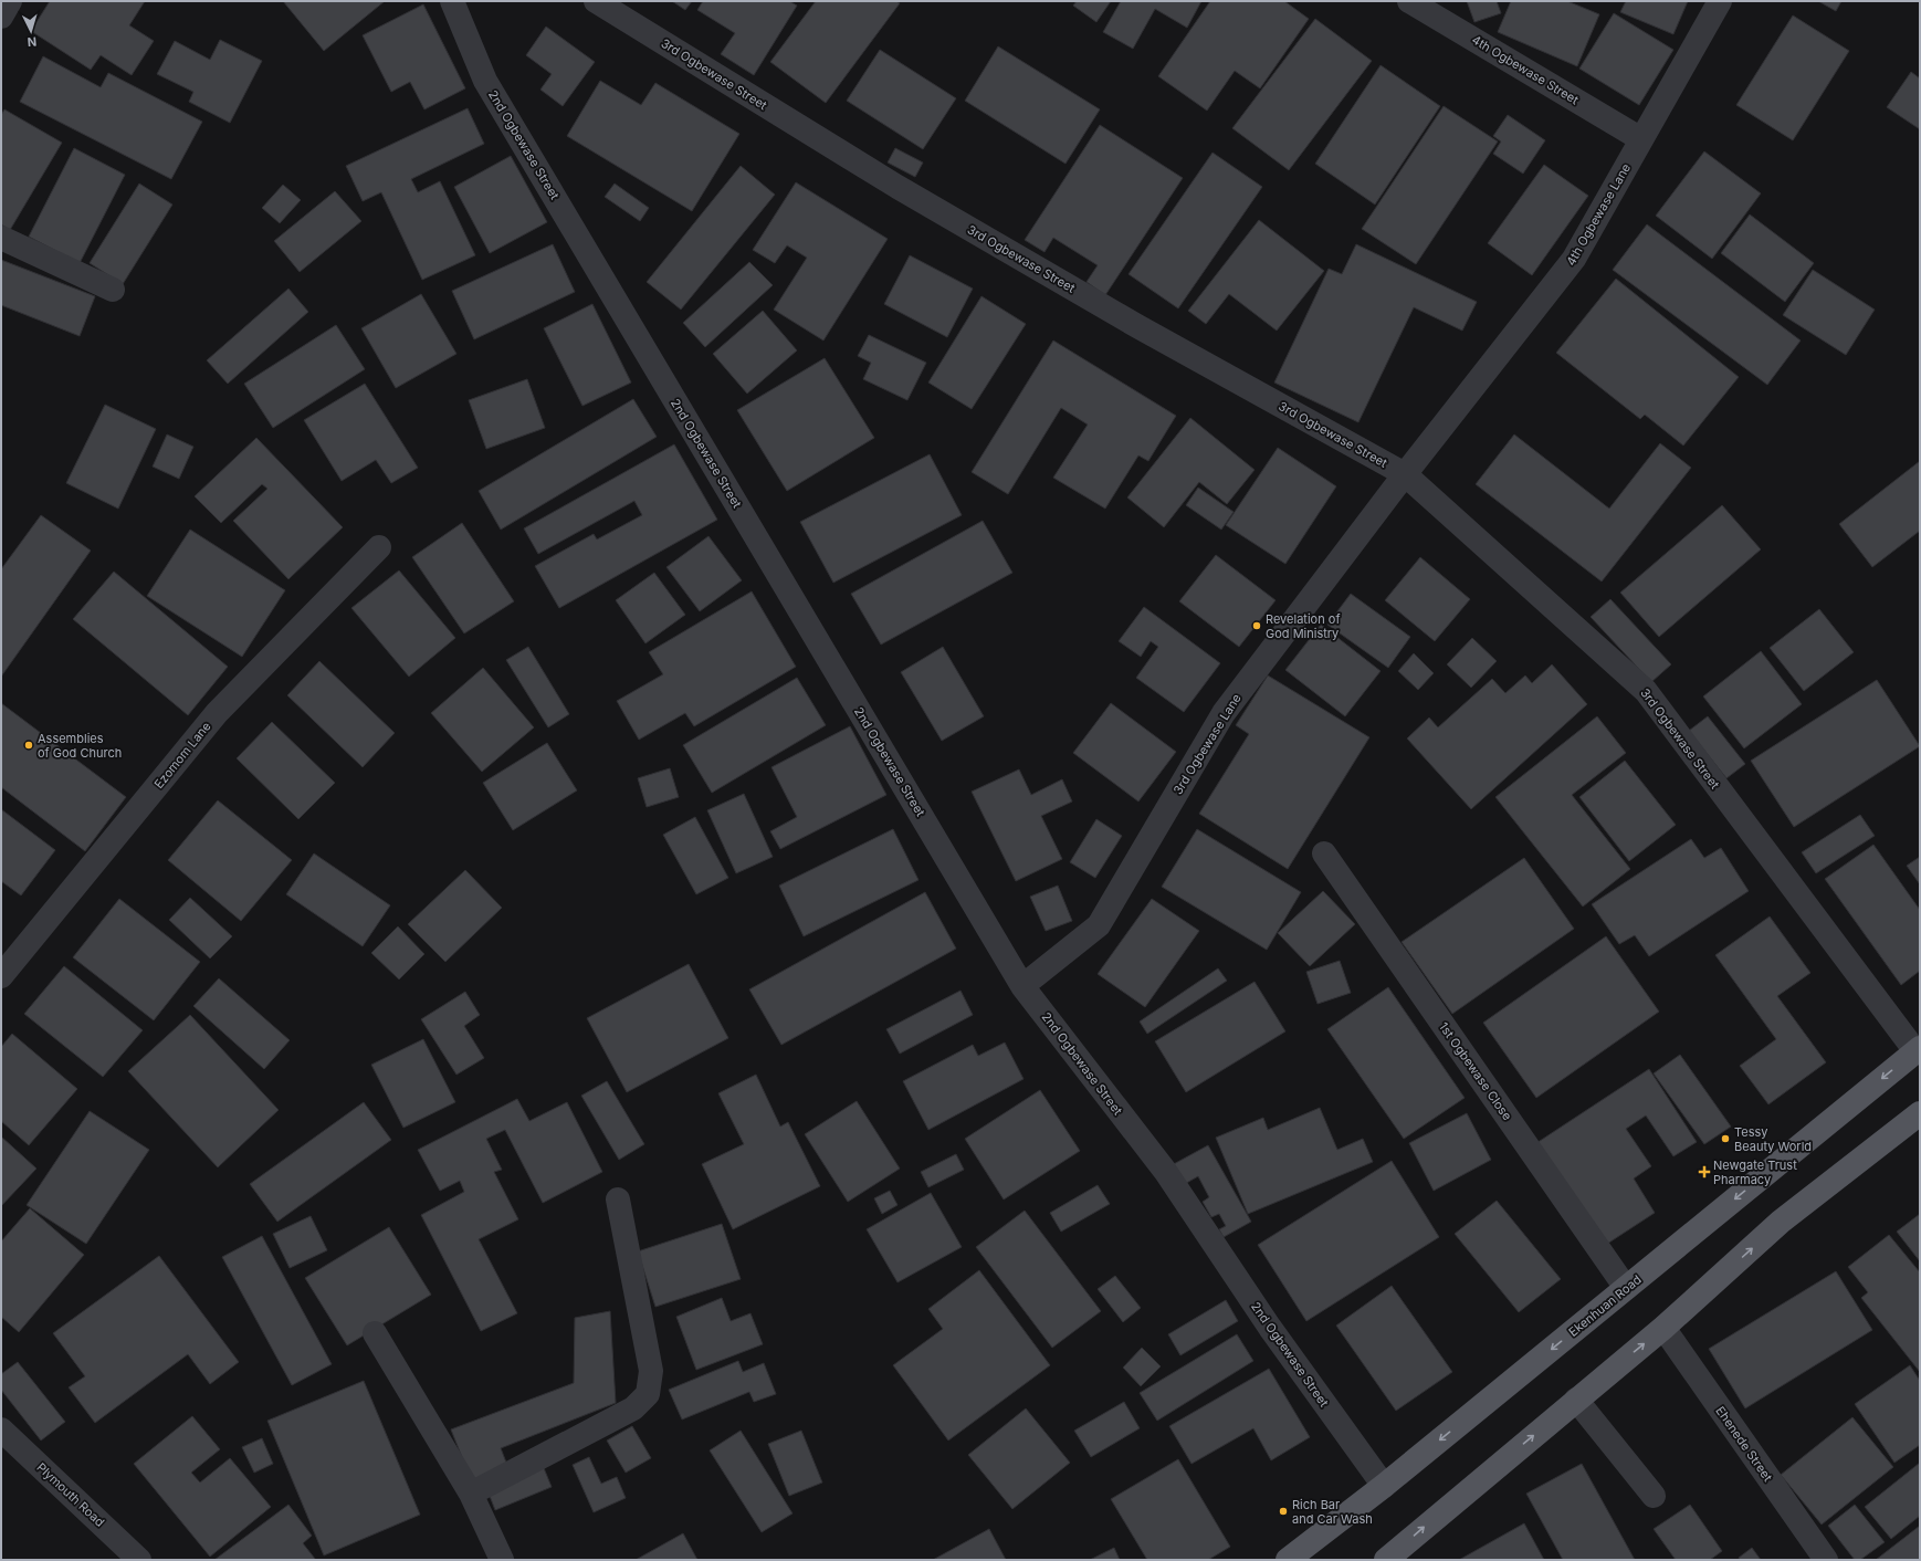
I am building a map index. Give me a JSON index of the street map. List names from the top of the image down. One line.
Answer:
{"streets":{"main road":["Ekenhuan Road"],"street":["4th Ogbewase Street","3rd Ogbewase Street","2nd Ogbewase Street","4th Ogbewase Lane","3rd Ogbewase Lane","Ezomom Lane","1st Ogbewase Close","Ehenede Street","Plymouth Road"]},"crossings":[["4th Ogbewase Street","4th Ogbewase Lane"],["3rd Ogbewase Street","4th Ogbewase Lane"],["3rd Ogbewase Street","3rd Ogbewase Lane"],["3rd Ogbewase Street","Ekenhuan Road"],["2nd Ogbewase Street","3rd Ogbewase Lane"],["2nd Ogbewase Street","Ekenhuan Road"],["4th Ogbewase Lane","3rd Ogbewase Lane"],["1st Ogbewase Close","Ekenhuan Road"]],"places":{"other":["Revelation of God Ministry","Assemblies of God Church","Tessy Beauty World","Rich Bar and Car Wash"],"health":["Newgate Trust Pharmacy"]},"north":"bottom"}
